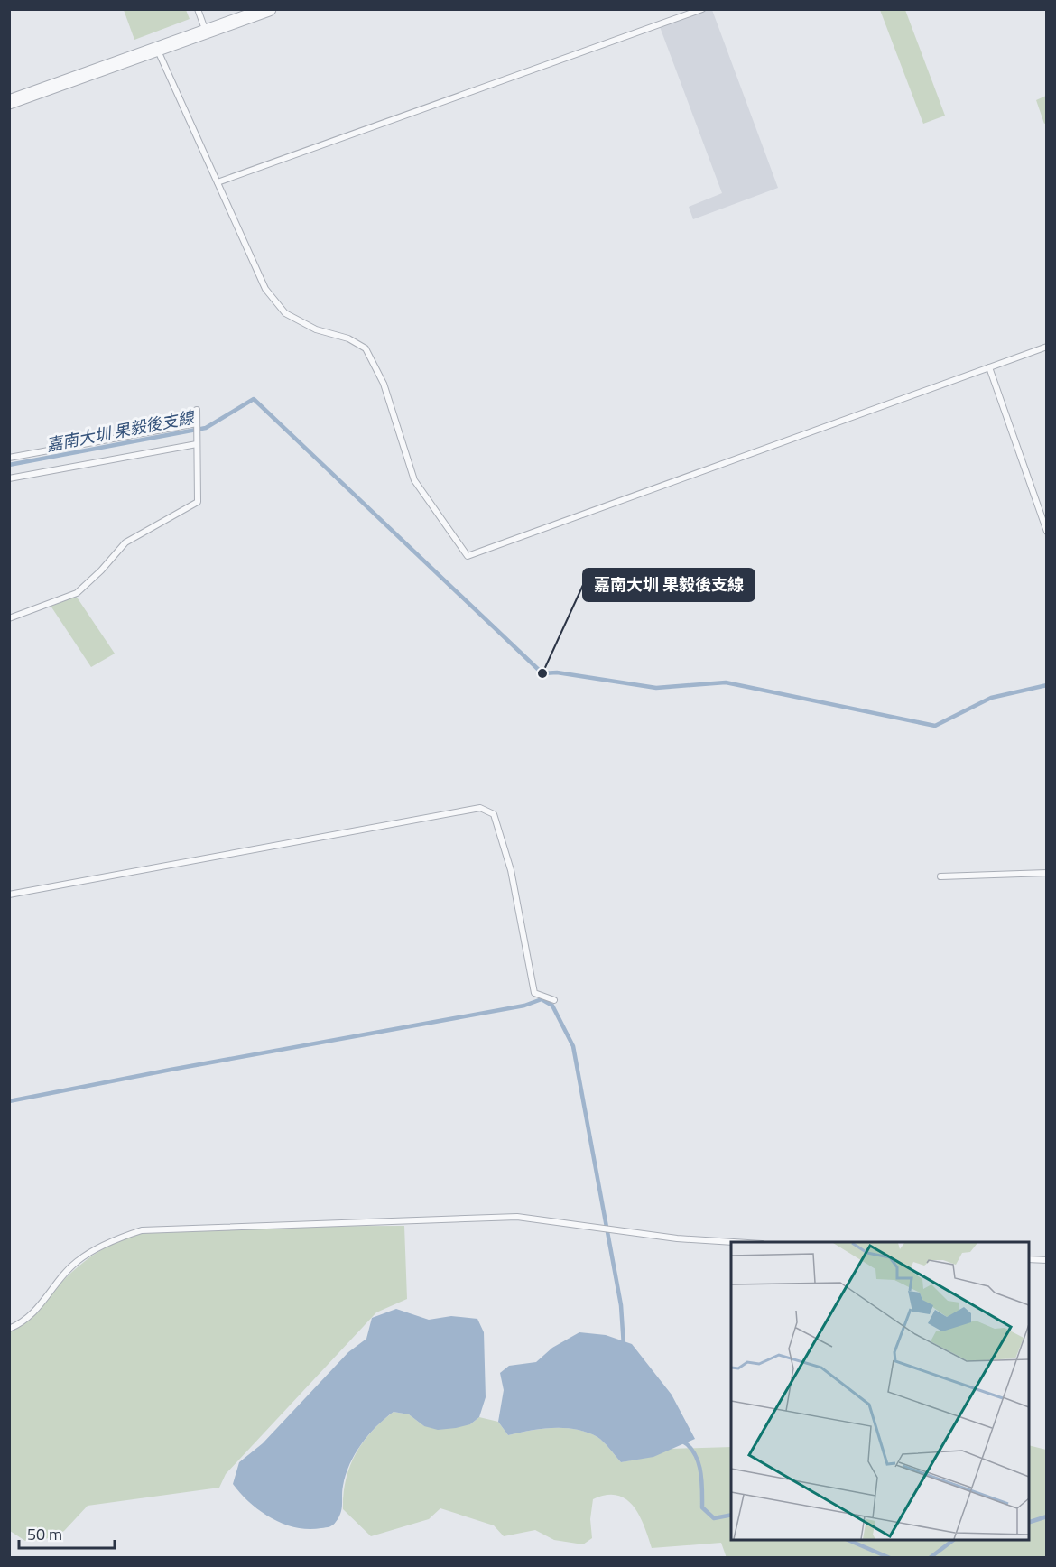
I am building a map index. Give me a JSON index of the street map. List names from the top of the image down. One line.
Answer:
{"water":["嘉南大圳 果毅後支線"],"places":["嘉南大圳 果毅後支線"],"scale_bar":"50 m"}
